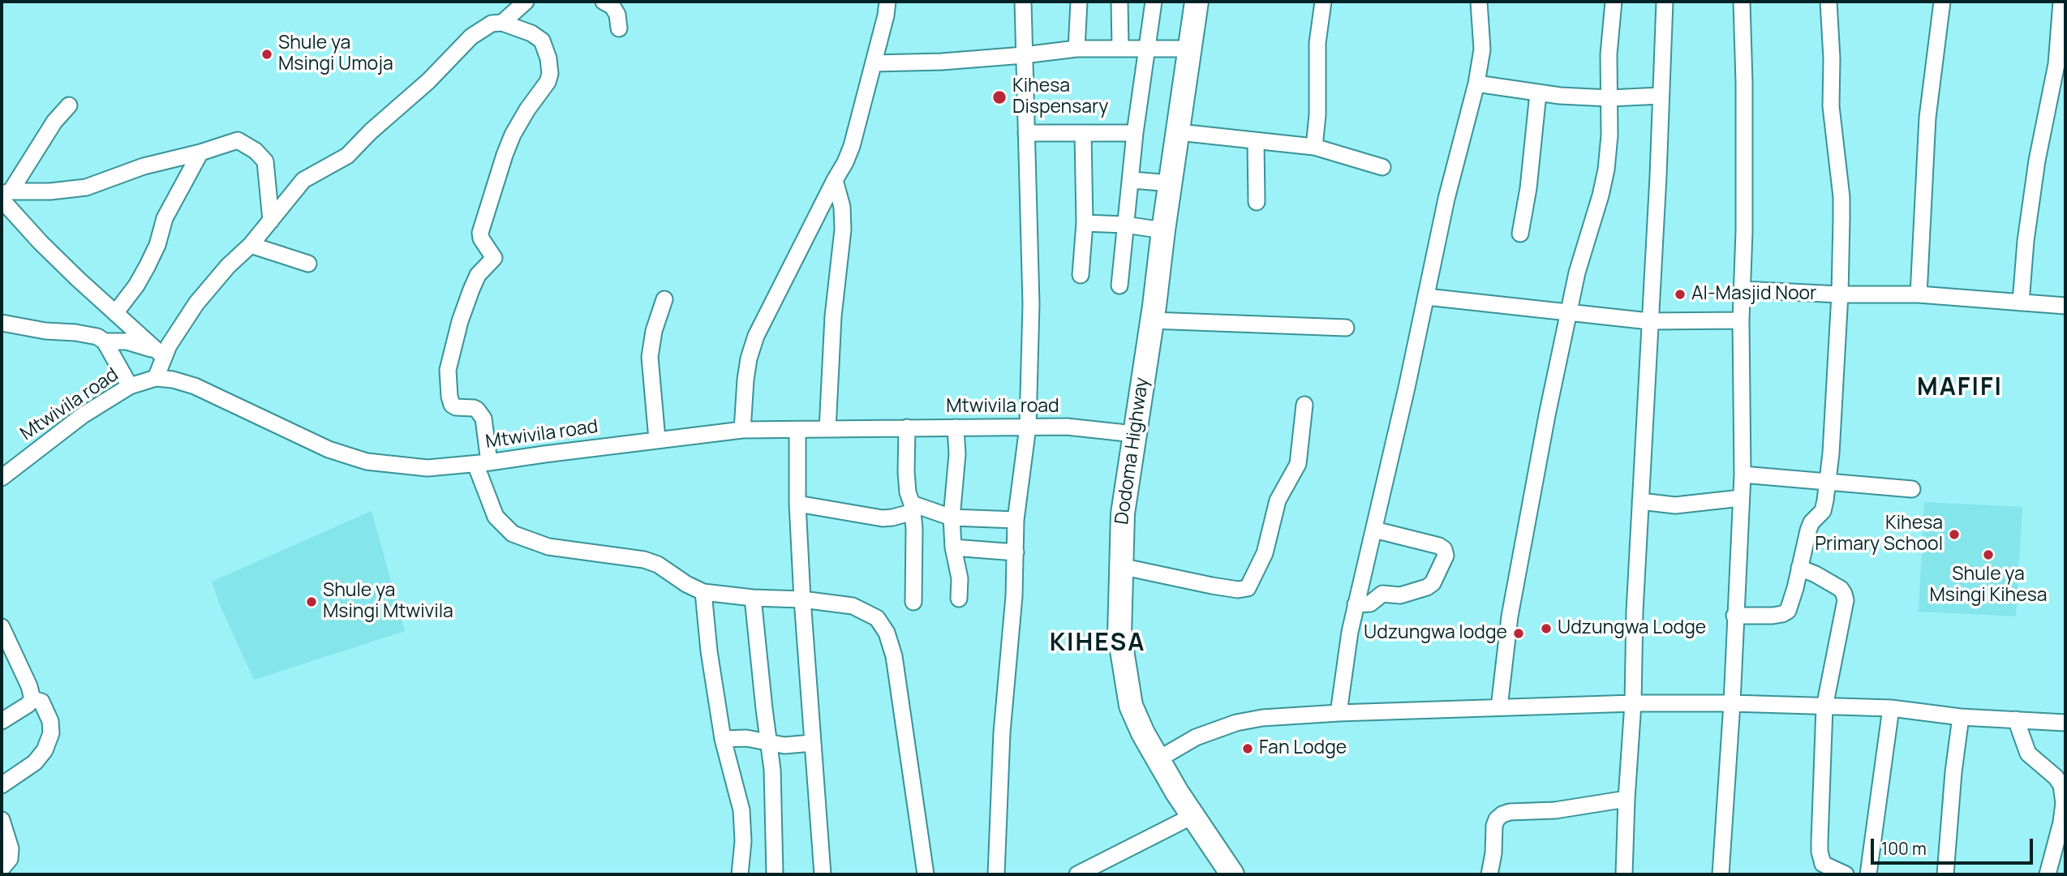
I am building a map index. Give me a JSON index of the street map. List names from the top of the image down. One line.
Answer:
{"streets":{"highway":["Dodoma Highway"],"street":["Mtwivila road"]},"crossings":[["Mtwivila road","Dodoma Highway"]],"districts":["MAFIFI","KIHESA"],"places":["Shule ya Msingi Umoja","Kihesa Dispensary","Al-Masjid Noor","Kihesa Primary School","Shule ya Msingi Kihesa","Shule ya Msingi Mtwivila","Udzungwa Lodge","Udzungwa lodge","Fan Lodge"],"scale_bar":"100 m"}
